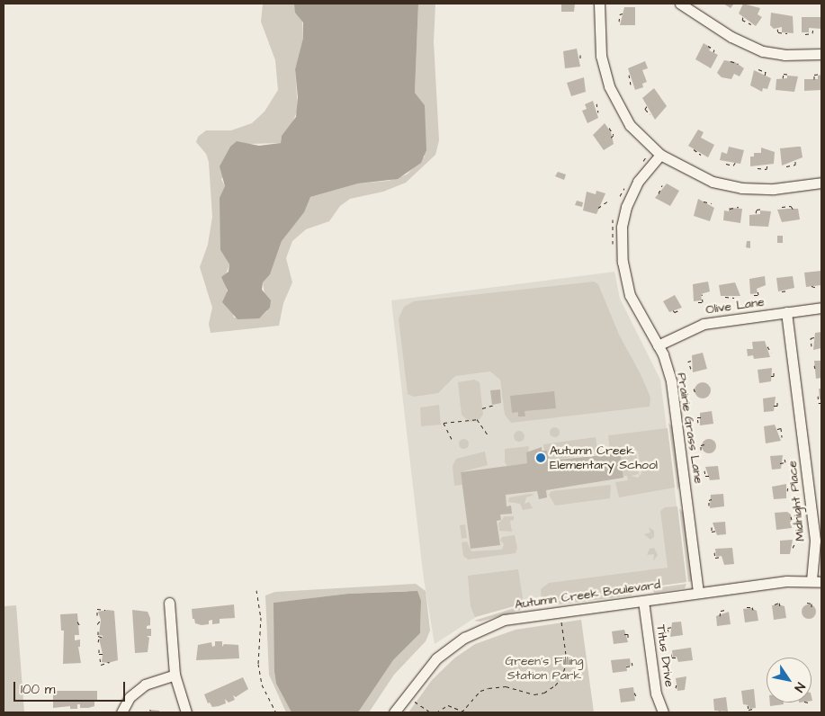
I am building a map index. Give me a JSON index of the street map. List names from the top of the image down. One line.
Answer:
{"streets":{"street":["Olive Lane","Prairie Grass Lane","Midnight Place","Autumn Creek Boulevard","Titus Drive"]},"crossings":[["Olive Lane","Prairie Grass Lane"],["Olive Lane","Midnight Place"],["Prairie Grass Lane","Autumn Creek Boulevard"],["Midnight Place","Autumn Creek Boulevard"],["Autumn Creek Boulevard","Titus Drive"]],"parks":["Green's Filling Station Park"],"places":["Autumn Creek Elementary School"],"scale_bar":"100 m","north":"bottom right"}
